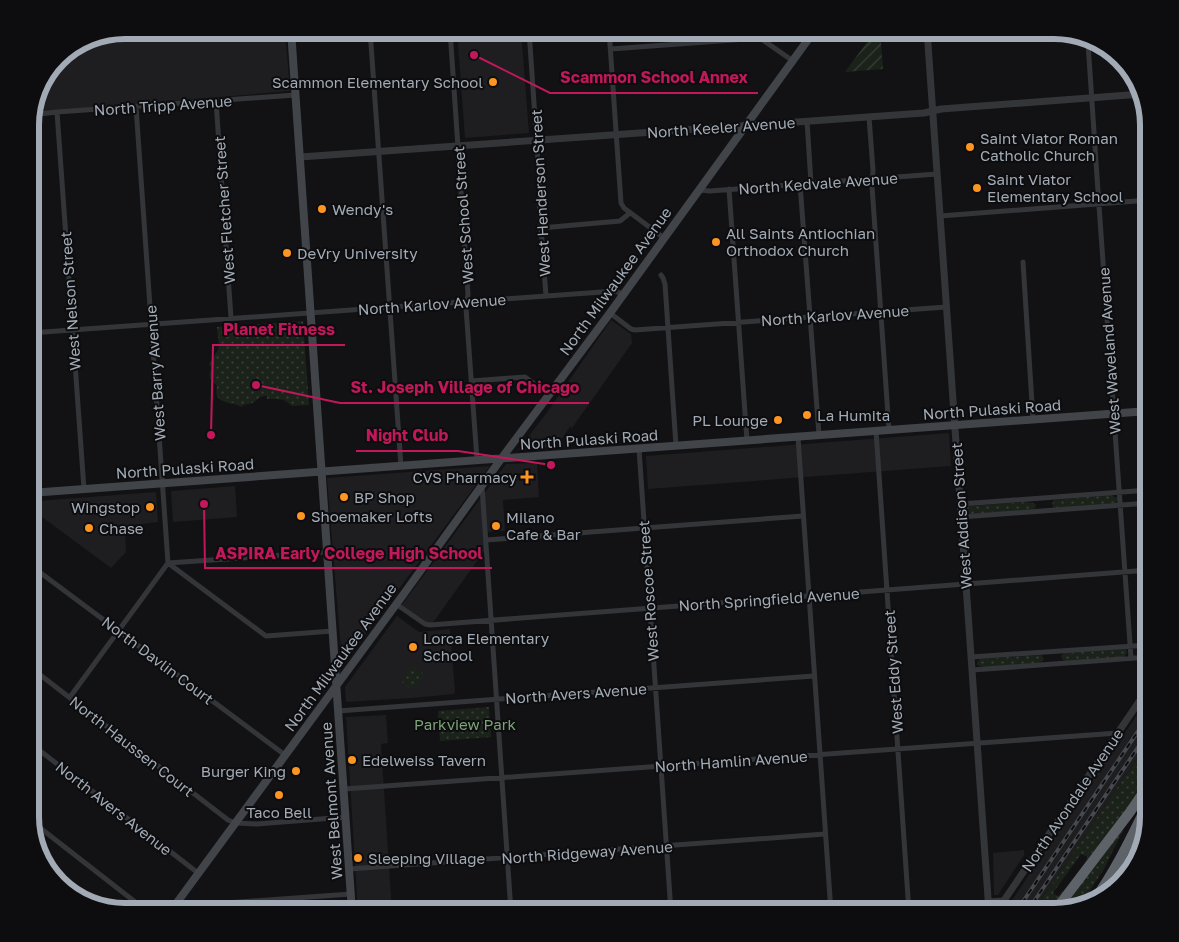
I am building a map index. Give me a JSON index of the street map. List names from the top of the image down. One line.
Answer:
{"streets":{"main road":["North Milwaukee Avenue","North Pulaski Road","West Belmont Avenue"],"street":["North Tripp Avenue","North Keeler Avenue","North Kedvale Avenue","West Henderson Street","West Fletcher Street","West School Street","West Nelson Street","North Karlov Avenue","West Waveland Avenue","West Barry Avenue","West Addison Street","West Roscoe Street","North Springfield Avenue","North Davlin Court","West Eddy Street","North Avers Avenue","North Haussen Court","North Hamlin Avenue","North Avondale Avenue","North Ridgeway Avenue"]},"crossings":[["North Tripp Avenue","West Fletcher Street"],["North Tripp Avenue","West Nelson Street"],["North Tripp Avenue","West Barry Avenue"],["North Tripp Avenue","West Belmont Avenue"],["North Keeler Avenue","West Henderson Street"],["North Keeler Avenue","West School Street"],["North Keeler Avenue","North Milwaukee Avenue"],["North Keeler Avenue","West Waveland Avenue"],["North Keeler Avenue","West Addison Street"],["North Keeler Avenue","West Belmont Avenue"],["North Kedvale Avenue","North Milwaukee Avenue"],["North Kedvale Avenue","West Addison Street"],["West Henderson Street","North Karlov Avenue"],["West Fletcher Street","North Karlov Avenue"],["West School Street","North Karlov Avenue"],["West School Street","North Pulaski Road"],["North Milwaukee Avenue","North Karlov Avenue"],["North Milwaukee Avenue","North Pulaski Road"],["North Milwaukee Avenue","North Springfield Avenue"],["North Milwaukee Avenue","North Davlin Court"],["North Milwaukee Avenue","North Avers Avenue"],["North Milwaukee Avenue","North Haussen Court"],["North Milwaukee Avenue","West Belmont Avenue"],["West Nelson Street","North Karlov Avenue"],["West Nelson Street","North Pulaski Road"],["North Karlov Avenue","West Barry Avenue"],["North Karlov Avenue","West Addison Street"],["North Karlov Avenue","West Belmont Avenue"],["West Waveland Avenue","North Pulaski Road"],["West Waveland Avenue","North Springfield Avenue"],["West Barry Avenue","North Pulaski Road"],["North Pulaski Road","West Addison Street"],["North Pulaski Road","West Roscoe Street"],["North Pulaski Road","West Eddy Street"],["North Pulaski Road","West Belmont Avenue"],["West Addison Street","North Springfield Avenue"],["West Addison Street","North Hamlin Avenue"],["West Addison Street","North Avondale Avenue"],["West Roscoe Street","North Springfield Avenue"],["West Roscoe Street","North Avers Avenue"],["West Roscoe Street","North Hamlin Avenue"],["West Roscoe Street","North Ridgeway Avenue"],["North Springfield Avenue","West Eddy Street"],["West Eddy Street","North Hamlin Avenue"],["North Avers Avenue","West Belmont Avenue"],["North Hamlin Avenue","North Avondale Avenue"],["North Hamlin Avenue","West Belmont Avenue"],["West Belmont Avenue","North Ridgeway Avenue"]],"parks":["Parkview Park"],"places":{"other":["Scammon School Annex","Scammon Elementary School","Saint Viator Roman Catholic Church","Saint Viator Elementary School","Wendy's","All Saints Antiochian Orthodox Church","DeVry University","St. Joseph Village of Chicago","La Humita","PL Lounge","Planet Fitness","Night Club","BP Shop","ASPIRA Early College High School","Wingstop","Shoemaker Lofts","Milano Cafe & Bar","Chase","Lorca Elementary School","Edelweiss Tavern","Burger King","Taco Bell","Sleeping Village"],"health":["CVS Pharmacy"]}}
